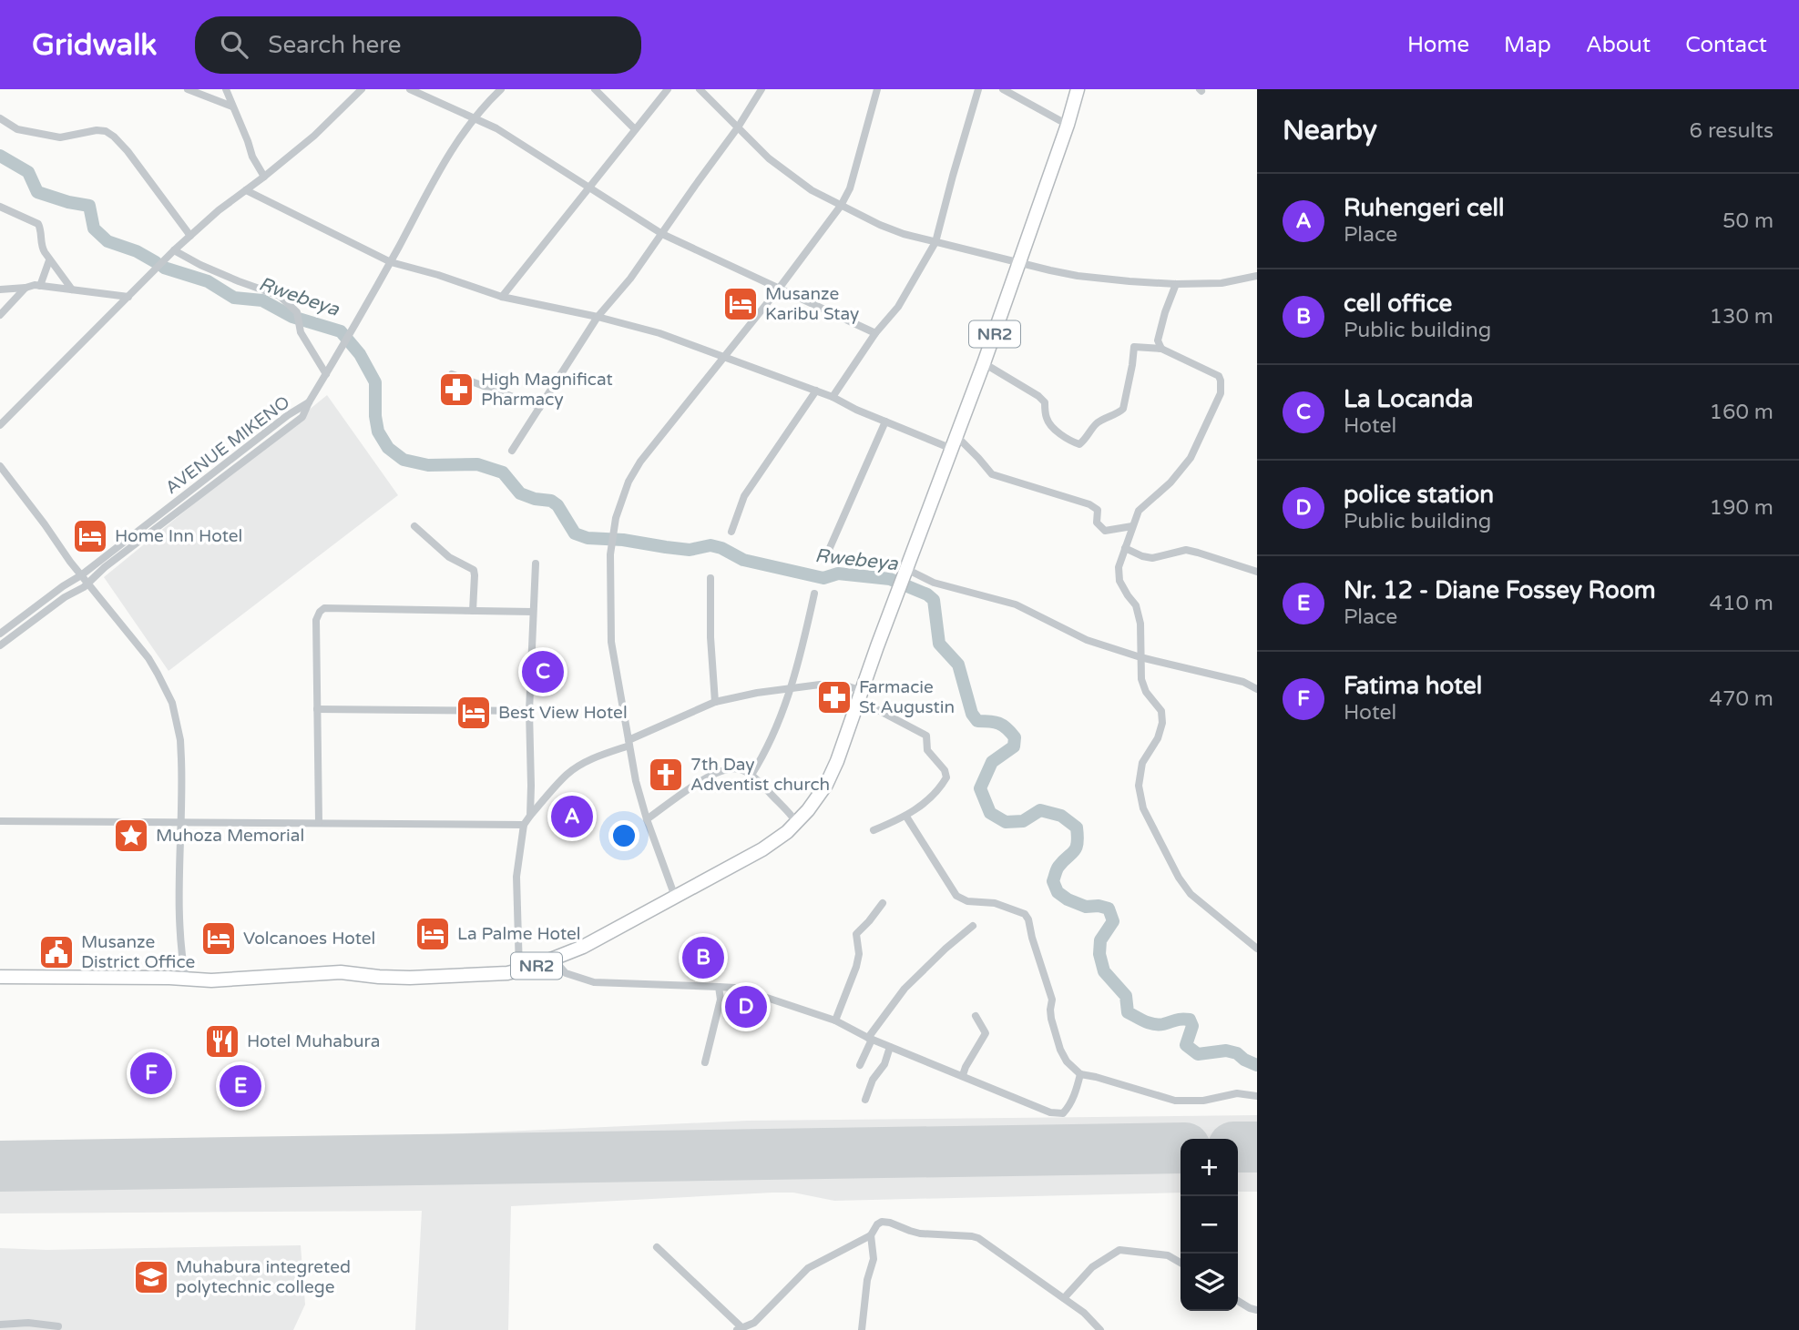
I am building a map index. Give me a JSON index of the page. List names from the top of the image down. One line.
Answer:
{"streets":{"highway":["NR2"],"street":["AVENUE MIKENO"]},"water":["Rwebeya"],"places":{"hotel":["Musanze Karibu Stay","Home Inn Hotel","Best View Hotel","La Palme Hotel","Volcanoes Hotel"],"pharmacy":["High Magnificat Pharmacy","Farmacie St Augustin"],"church":["7th Day Adventist church"],"place":["Muhoza Memorial"],"public building":["Musanze District Office"],"restaurant":["Hotel Muhabura"],"school or university":["Muhabura integreted polytechnic college"]},"page":{"header":"Gridwalk","search":"Search here","nav":["Home","Map","About","Contact"],"heading":["Nearby","6 results"],"list":[{"mark":"A","name":"Ruhengeri cell","note":"Place","value":"50 m"},{"mark":"B","name":"cell office","note":"Public building","value":"130 m"},{"mark":"C","name":"La Locanda","note":"Hotel","value":"160 m"},{"mark":"D","name":"police station","note":"Public building","value":"190 m"},{"mark":"E","name":"Nr. 12 - Diane Fossey Room","note":"Place","value":"410 m"},{"mark":"F","name":"Fatima hotel","note":"Hotel","value":"470 m"}],"pins":["C","A","B","D","F","E"],"map_buttons":["+","−"]}}
